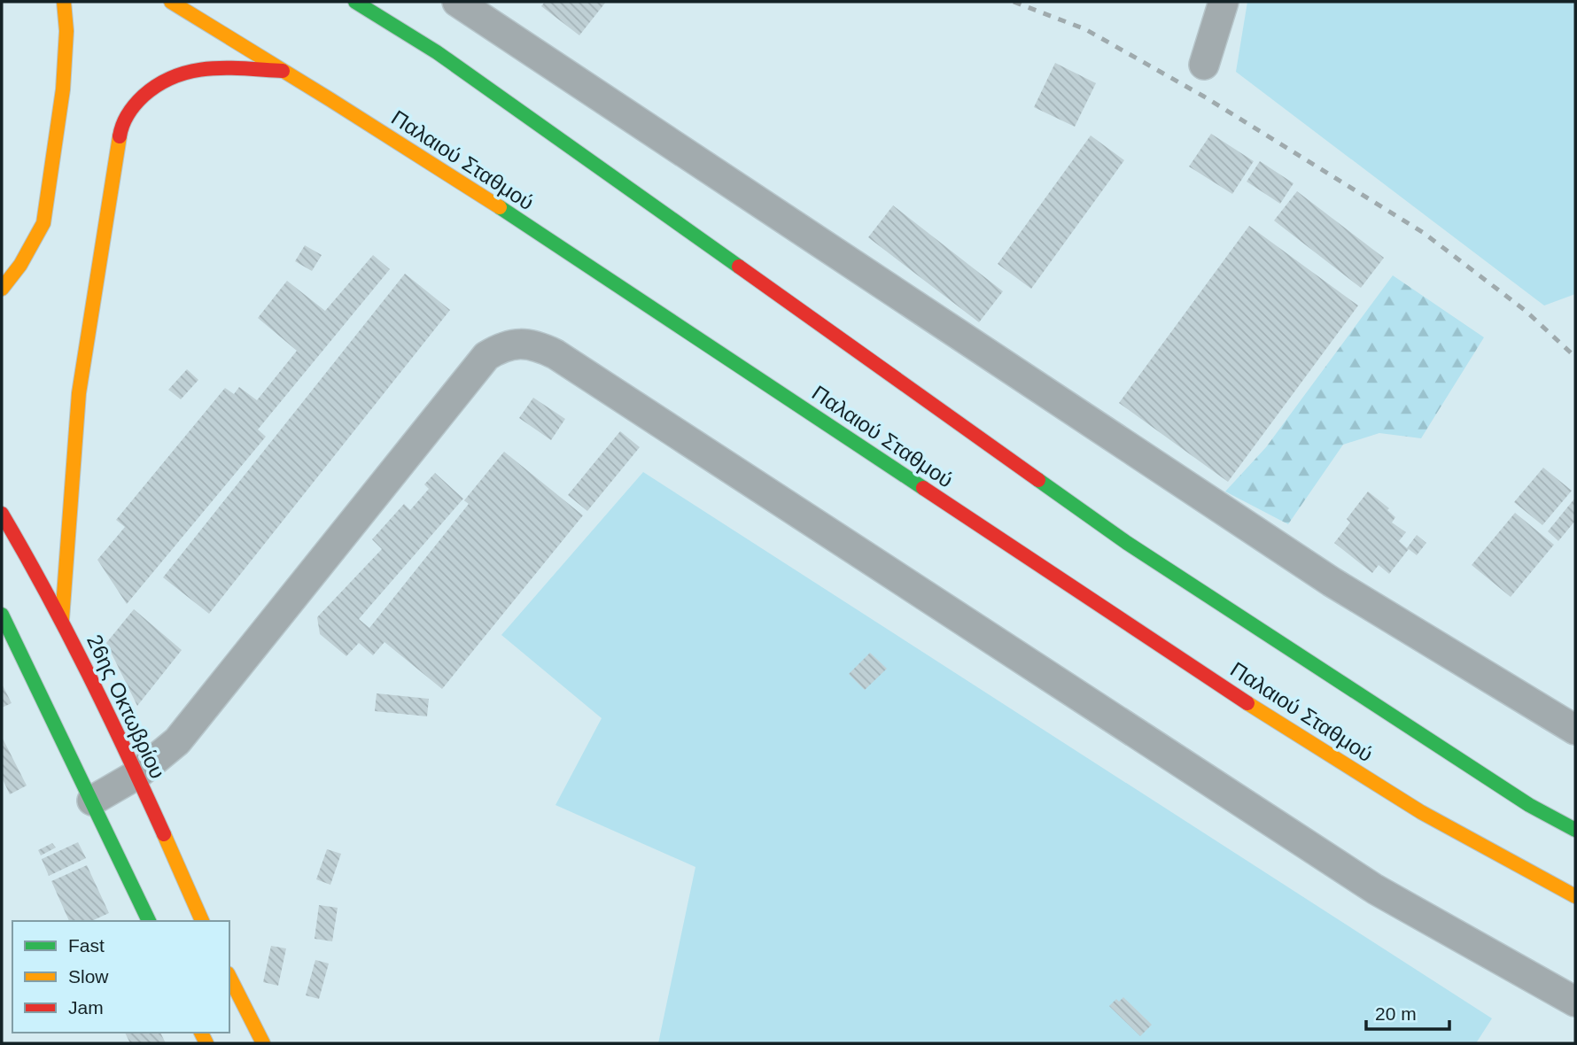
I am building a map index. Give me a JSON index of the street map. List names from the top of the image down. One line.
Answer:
{"streets":{"main road":["Παλαιού Σταθμού","26ης Οκτωβρίου"]},"legend":["Fast","Slow","Jam"],"scale_bar":"20 m"}
